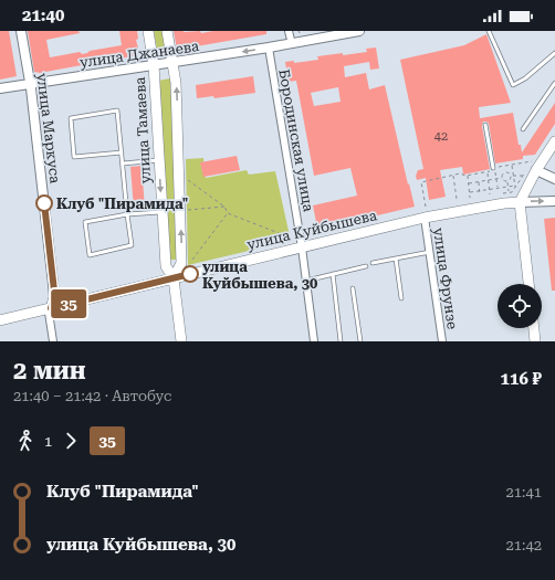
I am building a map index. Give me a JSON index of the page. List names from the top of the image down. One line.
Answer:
{"streets":{"main road":["улица Тамаева","улица Куйбышева"],"street":["улица Джанаева","улица Маркуса","Бородинская улица","улица Фрунзе"]},"crossings":[["улица Джанаева","улица Маркуса"],["улица Джанаева","улица Тамаева"],["улица Джанаева","Бородинская улица"],["улица Маркуса","улица Куйбышева"],["улица Тамаева","улица Куйбышева"],["Бородинская улица","улица Куйбышева"],["улица Куйбышева","улица Фрунзе"]],"places":["Клуб \"Пирамида\"","улица Куйбышева, 30"],"lines":["bus line 35"],"house_numbers":["42"],"page":{"status":"21:40","on_map":"35","heading":["2 мин","21:40 – 21:42 · Автобус","116 ₽"],"legs":["1","35"],"list":[{"name":"Клуб \"Пирамида\"","value":"21:41"},{"name":"улица Куйбышева, 30","value":"21:42"}]}}
